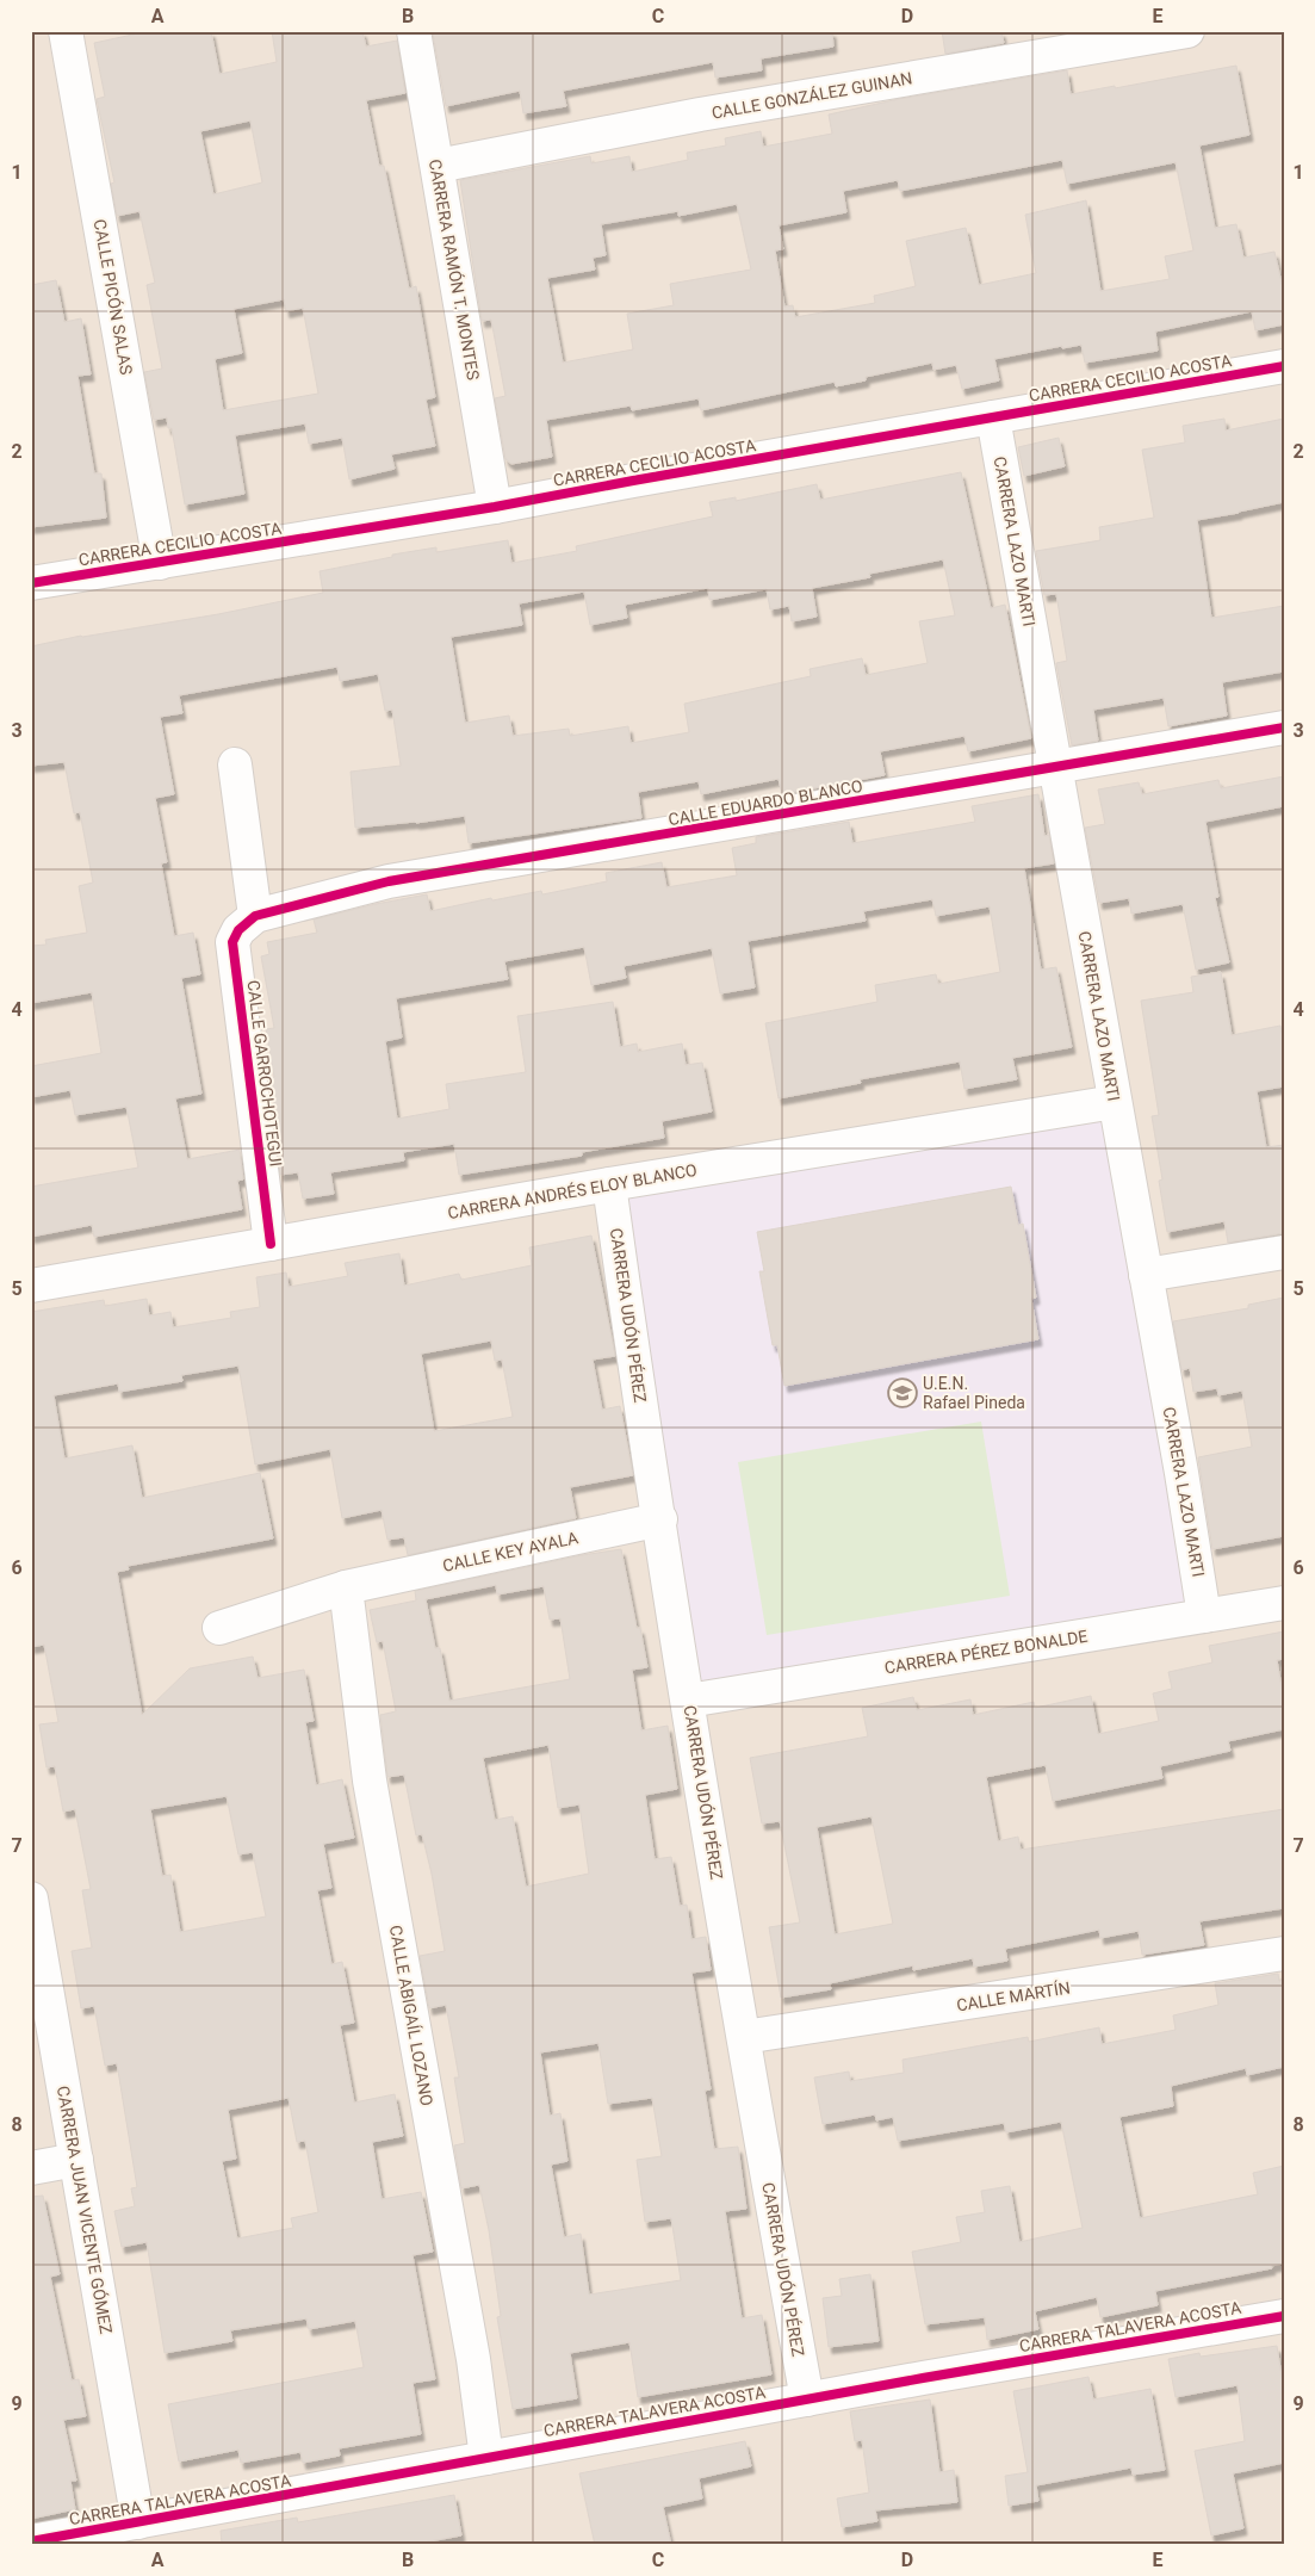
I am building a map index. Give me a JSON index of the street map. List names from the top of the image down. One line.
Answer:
{"streets":{"street":["CALLE GONZÁLEZ GUINAN","CARRERA RAMÓN T. MONTES","CALLE PICÓN SALAS","CARRERA CECILIO ACOSTA","CARRERA LAZO MARTI","CALLE EDUARDO BLANCO","CALLE GARROCHOTEGUI","CARRERA ANDRÉS ELOY BLANCO","CARRERA UDÓN PÉREZ","CALLE KEY AYALA","CARRERA PÉREZ BONALDE","CALLE MARTÍN","CALLE ABIGAÍL LOZANO","CARRERA JUAN VICENTE GÓMEZ","CARRERA TALAVERA ACOSTA"]},"crossings":[["CALLE GONZÁLEZ GUINAN","CARRERA RAMÓN T. MONTES"],["CARRERA RAMÓN T. MONTES","CARRERA CECILIO ACOSTA"],["CALLE PICÓN SALAS","CARRERA CECILIO ACOSTA"],["CARRERA CECILIO ACOSTA","CARRERA LAZO MARTI"],["CARRERA LAZO MARTI","CALLE EDUARDO BLANCO"],["CARRERA LAZO MARTI","CARRERA ANDRÉS ELOY BLANCO"],["CARRERA LAZO MARTI","CARRERA PÉREZ BONALDE"],["CALLE EDUARDO BLANCO","CALLE GARROCHOTEGUI"],["CALLE GARROCHOTEGUI","CARRERA ANDRÉS ELOY BLANCO"],["CARRERA ANDRÉS ELOY BLANCO","CARRERA UDÓN PÉREZ"],["CARRERA UDÓN PÉREZ","CALLE KEY AYALA"],["CARRERA UDÓN PÉREZ","CARRERA PÉREZ BONALDE"],["CARRERA UDÓN PÉREZ","CALLE MARTÍN"],["CARRERA UDÓN PÉREZ","CARRERA TALAVERA ACOSTA"],["CALLE KEY AYALA","CALLE ABIGAÍL LOZANO"],["CALLE ABIGAÍL LOZANO","CARRERA TALAVERA ACOSTA"],["CARRERA JUAN VICENTE GÓMEZ","CARRERA TALAVERA ACOSTA"]],"places":{"school or university":["U.E.N. Rafael Pineda"]},"grid":{"columns":["A","B","C","D","E"],"rows":["1","2","3","4","5","6","7","8","9"]}}
